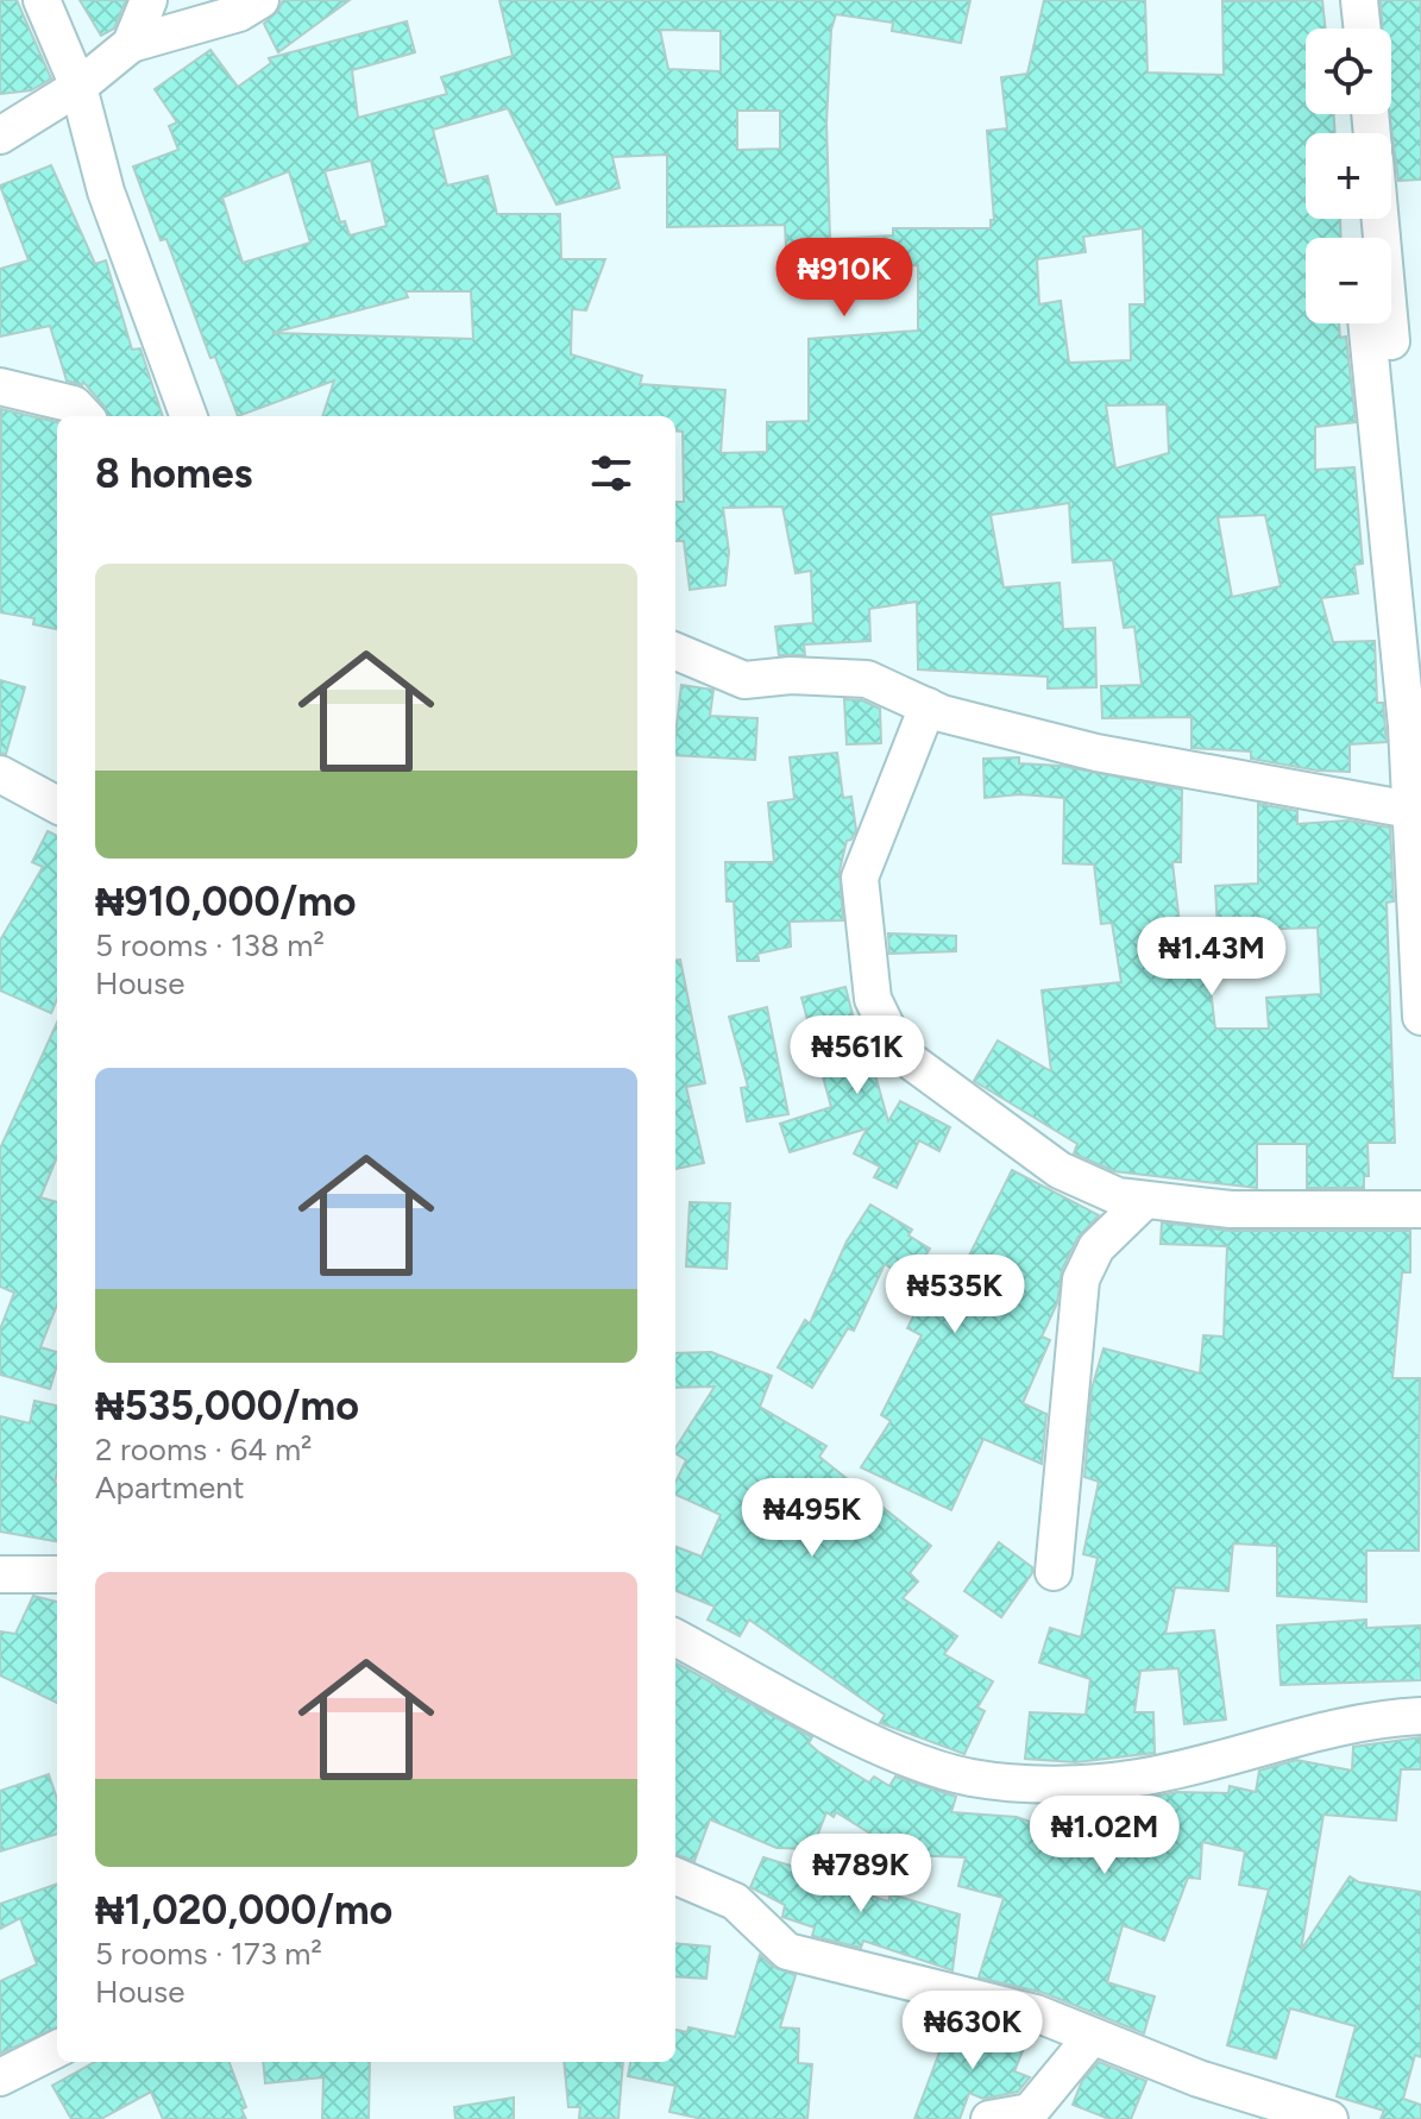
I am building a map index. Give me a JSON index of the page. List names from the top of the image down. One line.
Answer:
{"page":{"map_buttons":["+","−"],"price":["₦910K","₦1.43M","₦561K","₦535K","₦495K","₦1.02M","₦789K","₦630K"],"heading":"8 homes","list":[{"name":"₦910,000/mo","note":"5 rooms · 138 m² · House"},{"name":"₦535,000/mo","note":"2 rooms · 64 m² · Apartment"},{"name":"₦1,020,000/mo","note":"5 rooms · 173 m² · House"}]}}
